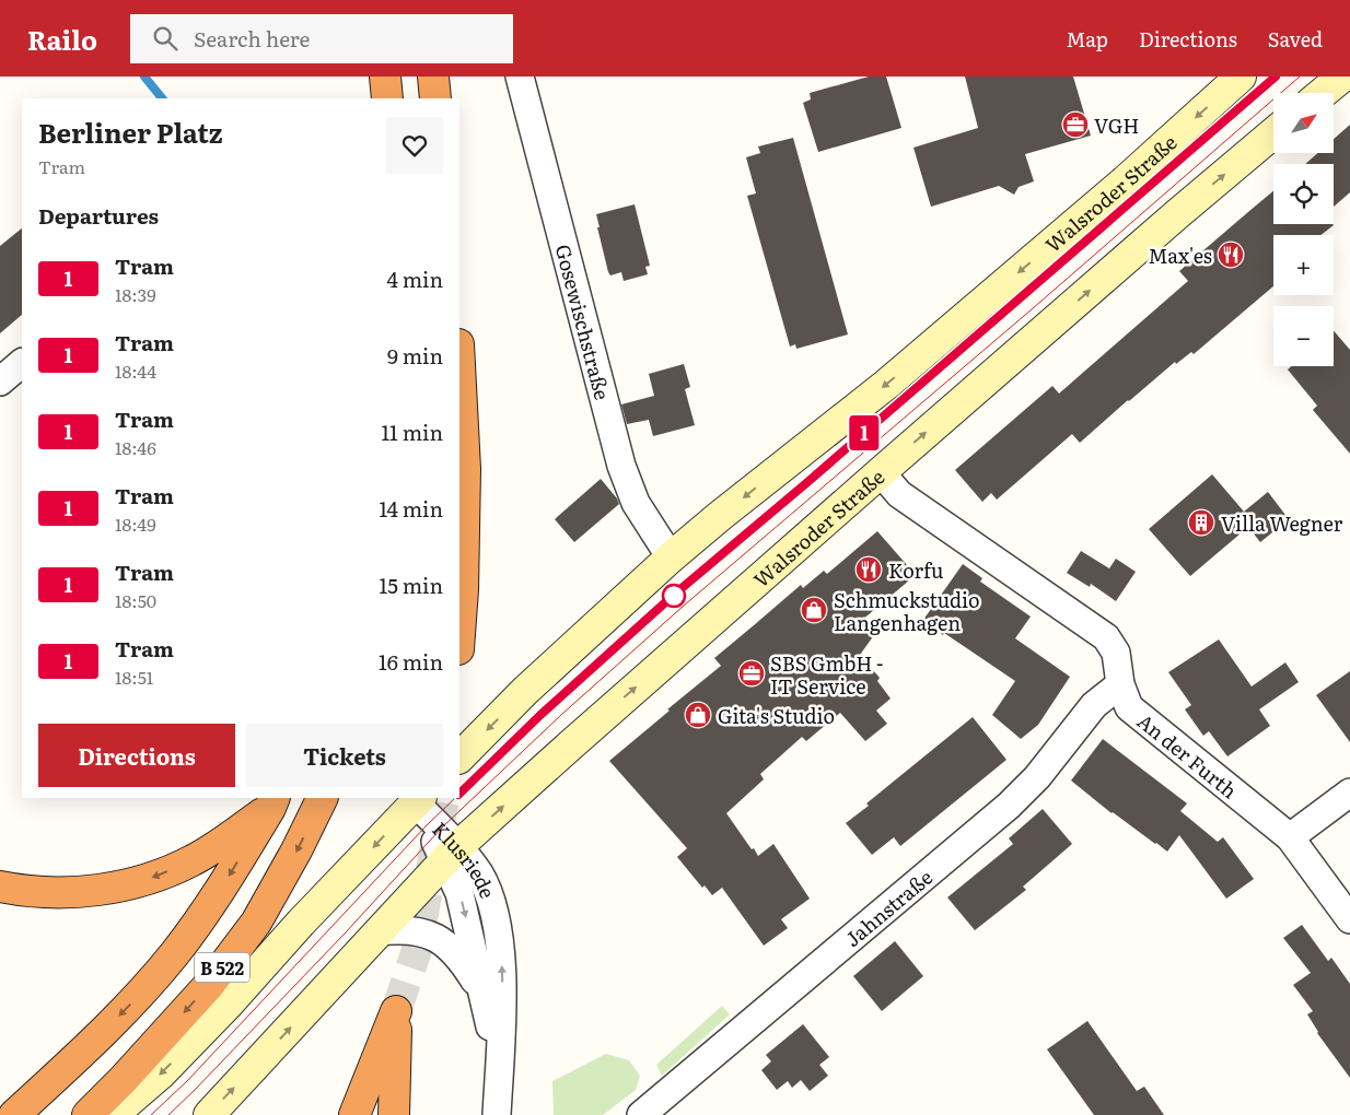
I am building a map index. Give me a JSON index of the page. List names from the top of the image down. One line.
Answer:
{"streets":{"highway":["B 522"],"main road":["Walsroder Straße"],"street":["Gosewischstraße","An der Furth","Klusriede","Jahnstraße"]},"crossings":[["Walsroder Straße","Gosewischstraße"],["Walsroder Straße","An der Furth"],["Walsroder Straße","Klusriede"],["An der Furth","Jahnstraße"]],"places":{"office":["VGH","SBS GmbH - IT Service"],"restaurant":["Max'es","Korfu"],"building":["Villa Wegner"],"shop":["Schmuckstudio Langenhagen","Gita's Studio"]},"lines":["tram line 1"],"north":"top right","page":{"header":"Railo","search":"Search here","nav":["Map","Directions","Saved"],"on_map":"1","map_buttons":["+","−"],"heading":[["Berliner Platz","Tram"],"Departures"],"list":[{"mark":"1","name":"Tram","note":"18:39","value":"4 min"},{"mark":"1","name":"Tram","note":"18:44","value":"9 min"},{"mark":"1","name":"Tram","note":"18:46","value":"11 min"},{"mark":"1","name":"Tram","note":"18:49","value":"14 min"},{"mark":"1","name":"Tram","note":"18:50","value":"15 min"},{"mark":"1","name":"Tram","note":"18:51","value":"16 min"}],"buttons":["Directions","Tickets"]}}
